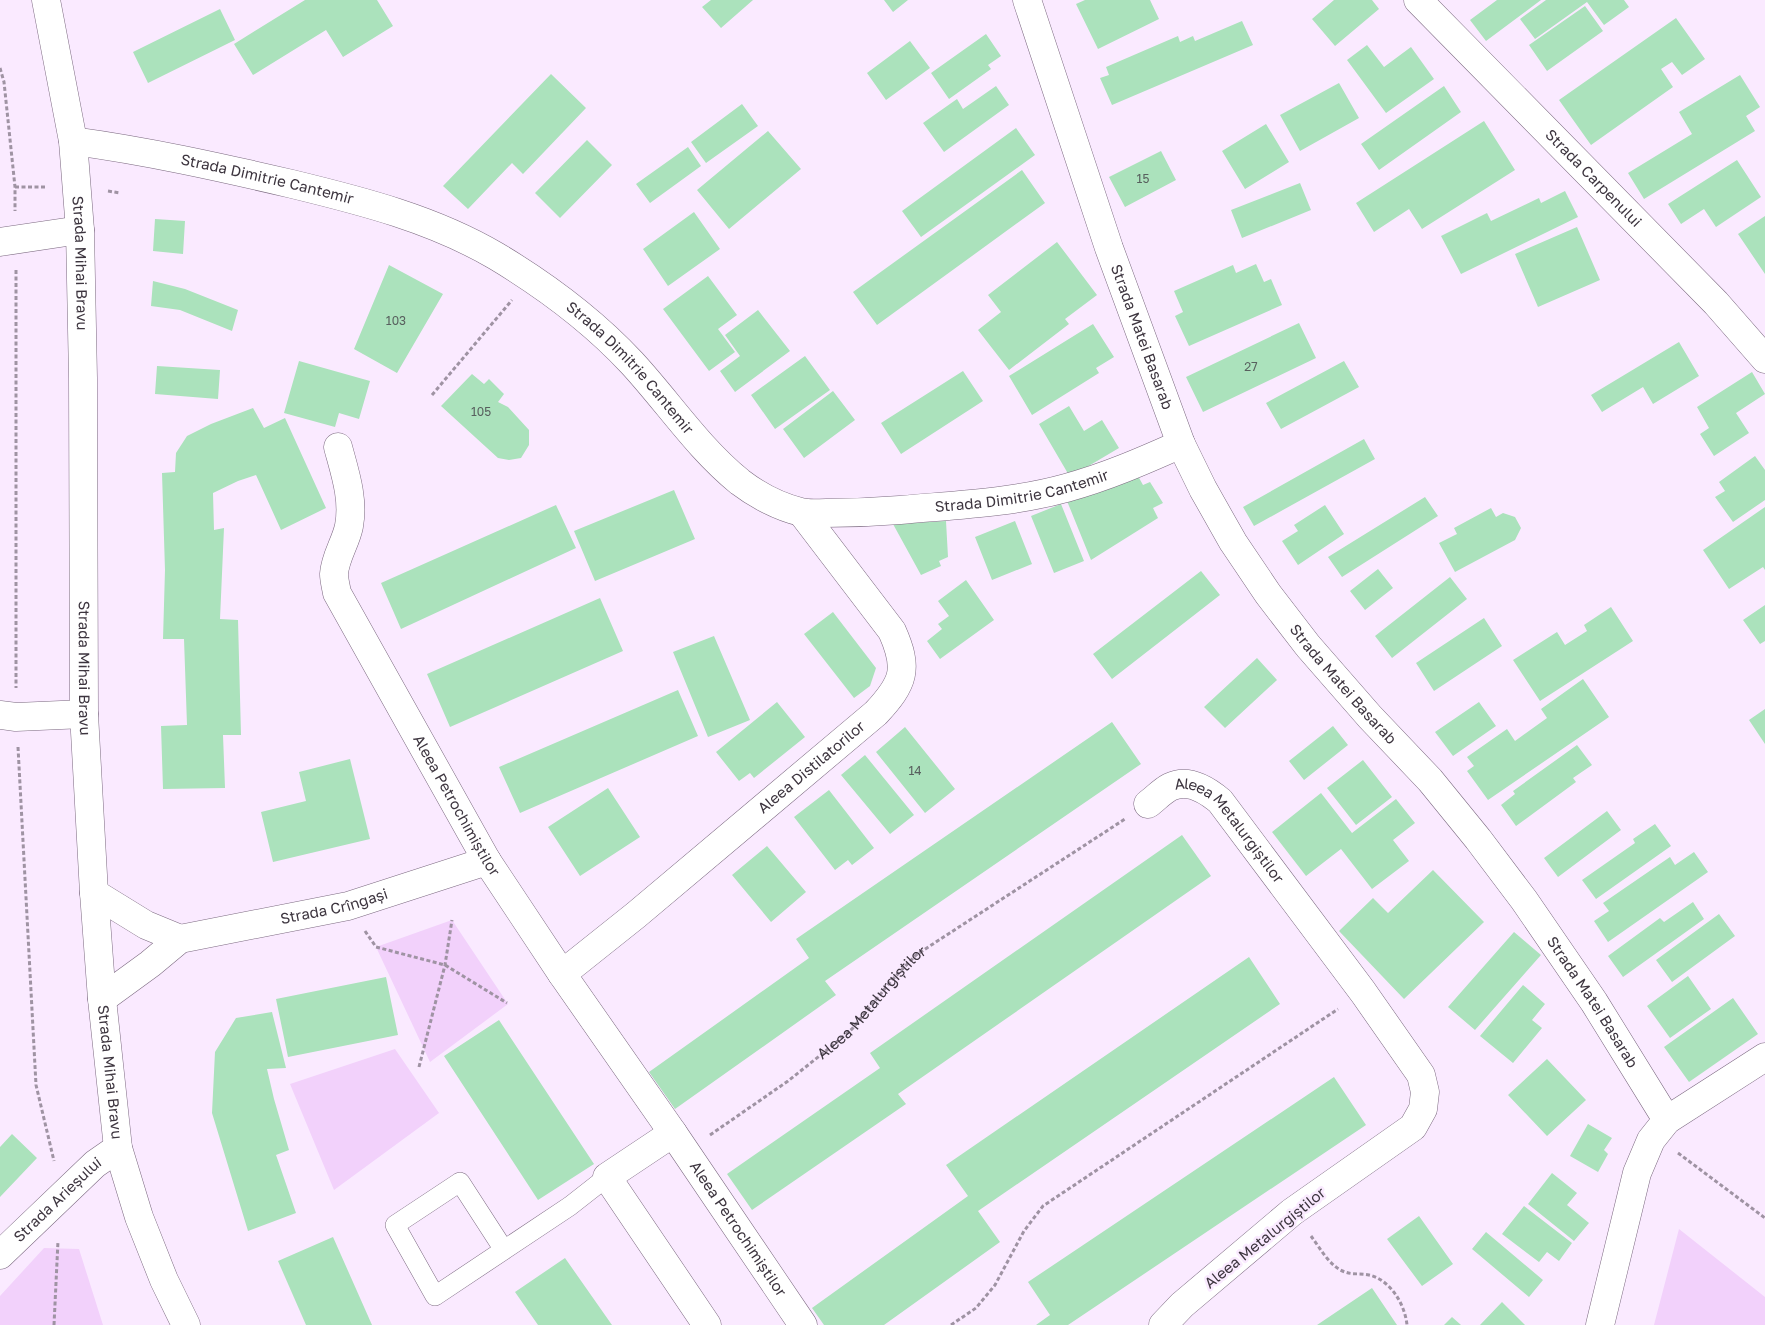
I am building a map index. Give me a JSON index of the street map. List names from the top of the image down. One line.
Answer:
{"streets":{"street":["Strada Carpenului","Strada Dimitrie Cantemir","Strada Mihai Bravu","Strada Matei Basarab","Aleea Distilatorilor","Aleea Petrochimiștilor","Aleea Metalurgiștilor","Strada Crîngași","Strada Arieșului"]},"crossings":[["Strada Dimitrie Cantemir","Strada Mihai Bravu"],["Strada Dimitrie Cantemir","Strada Matei Basarab"],["Strada Dimitrie Cantemir","Aleea Distilatorilor"],["Strada Mihai Bravu","Strada Crîngași"],["Strada Mihai Bravu","Strada Arieșului"],["Aleea Distilatorilor","Aleea Petrochimiștilor"],["Aleea Petrochimiștilor","Aleea Metalurgiștilor"],["Aleea Petrochimiștilor","Strada Crîngași"]],"house_numbers":["15","103","27","105","14"]}
